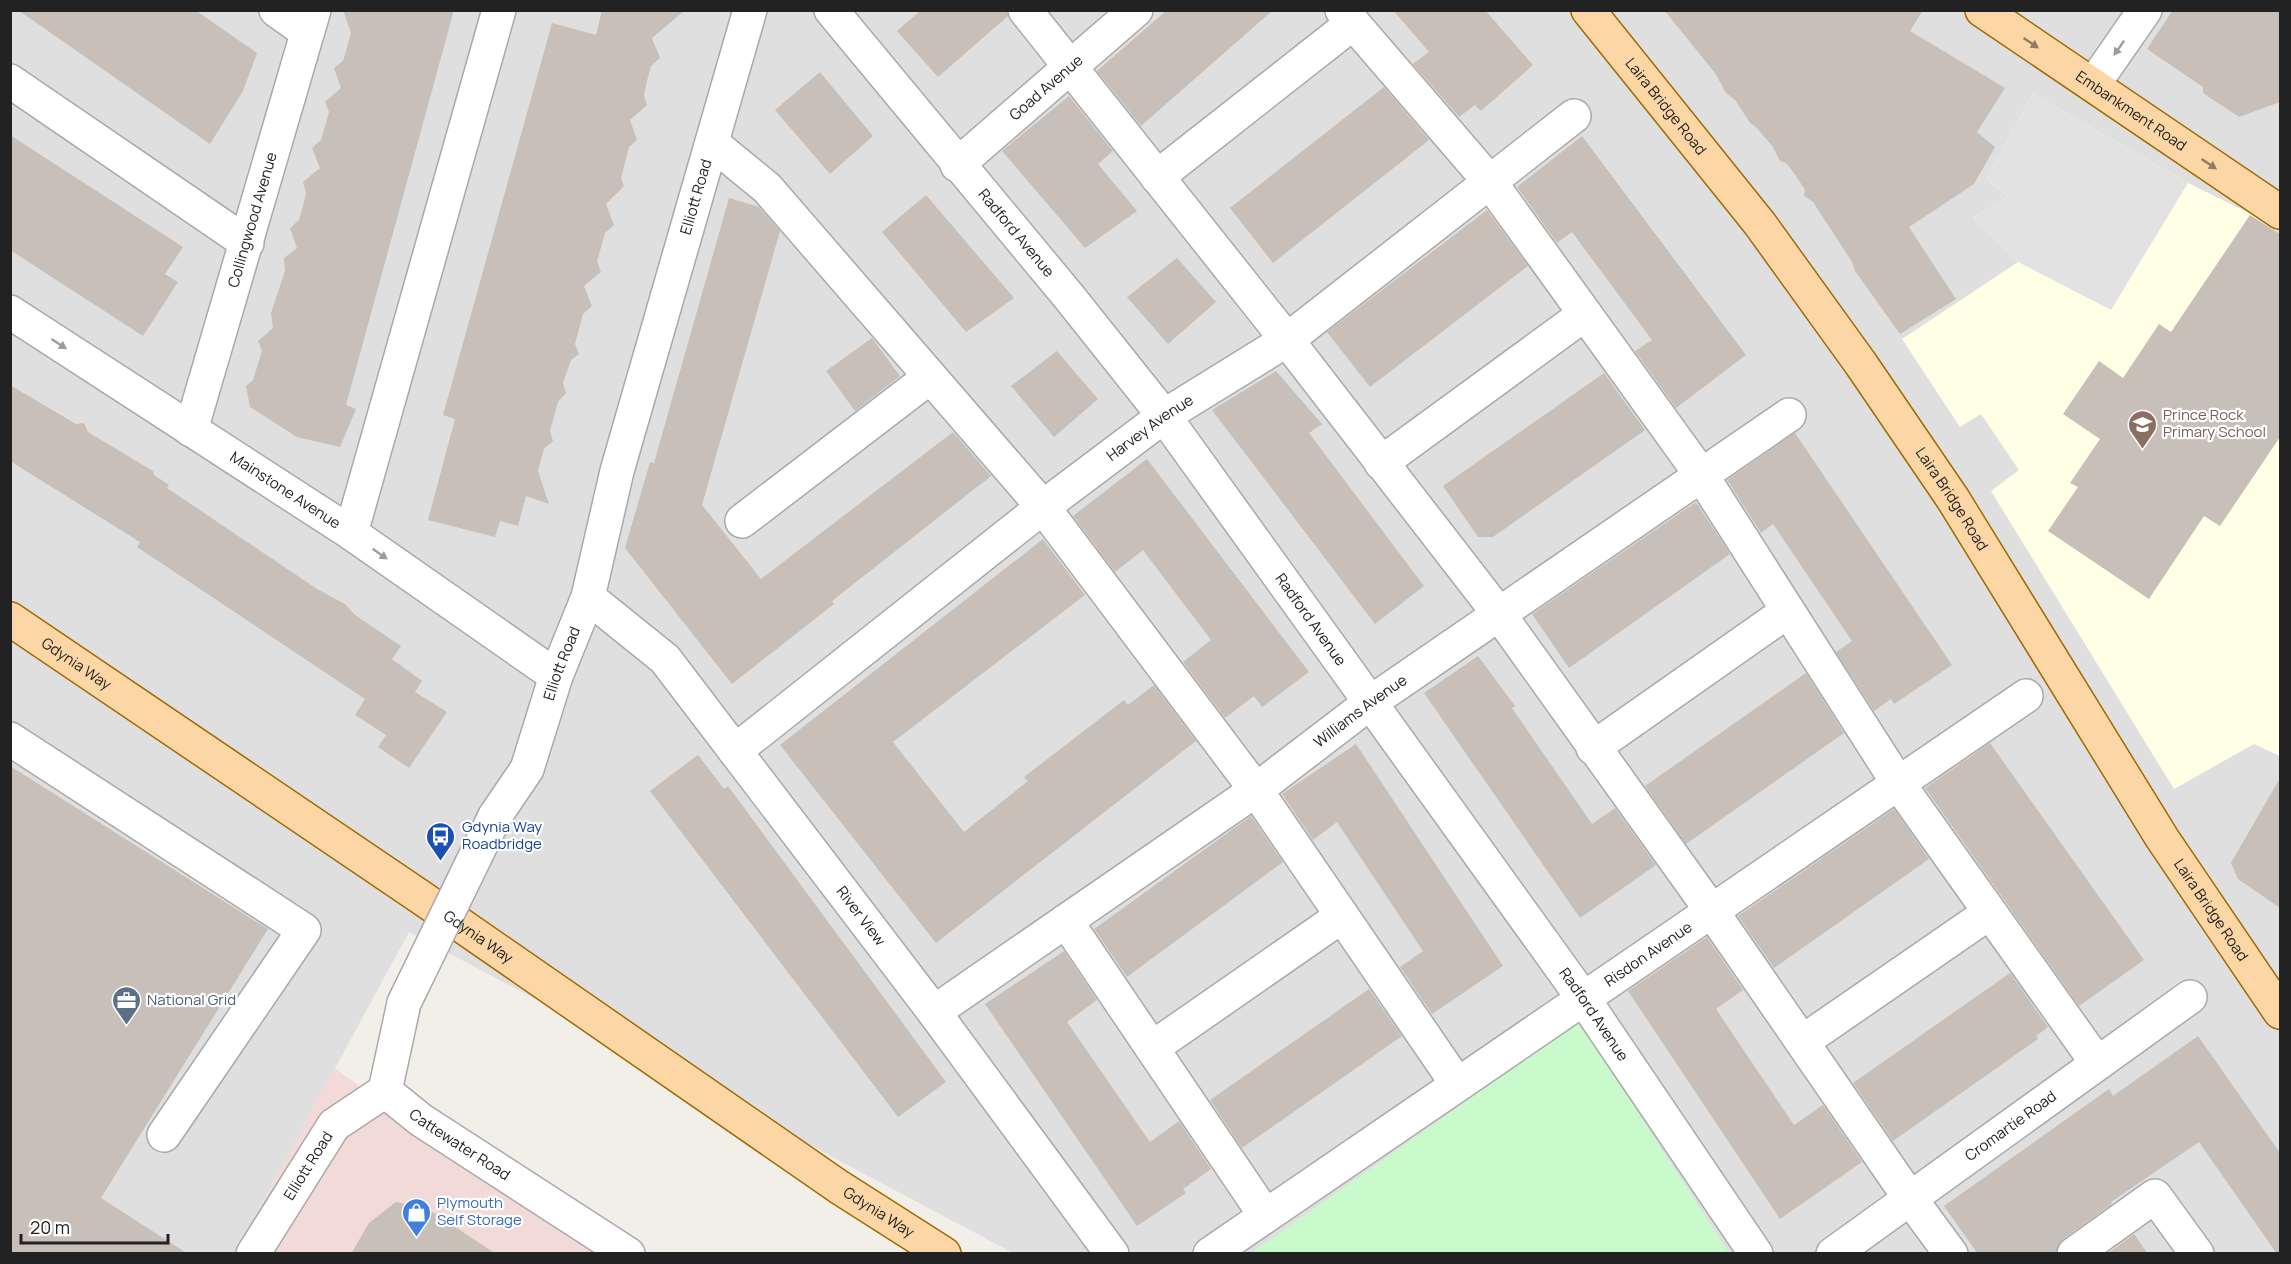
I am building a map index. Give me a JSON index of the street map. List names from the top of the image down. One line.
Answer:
{"streets":{"main road":["Laira Bridge Road","Embankment Road","Gdynia Way"],"street":["Goad Avenue","Elliott Road","Collingwood Avenue","Radford Avenue","Harvey Avenue","Mainstone Avenue","Williams Avenue","River View","Risdon Avenue","Cromartie Road","Cattewater Road"]},"crossings":[["Goad Avenue","Radford Avenue"],["Elliott Road","Mainstone Avenue"],["Elliott Road","River View"],["Elliott Road","Cattewater Road"],["Collingwood Avenue","Mainstone Avenue"],["Radford Avenue","Harvey Avenue"],["Radford Avenue","Williams Avenue"],["Radford Avenue","Risdon Avenue"],["Harvey Avenue","River View"],["Williams Avenue","River View"]],"one_way":["Embankment Road"],"places":{"school or university":["Prince Rock Primary School"],"bus stop":["Gdynia Way Roadbridge"],"office":["National Grid"],"shop":["Plymouth Self Storage"]},"scale_bar":"20 m"}
